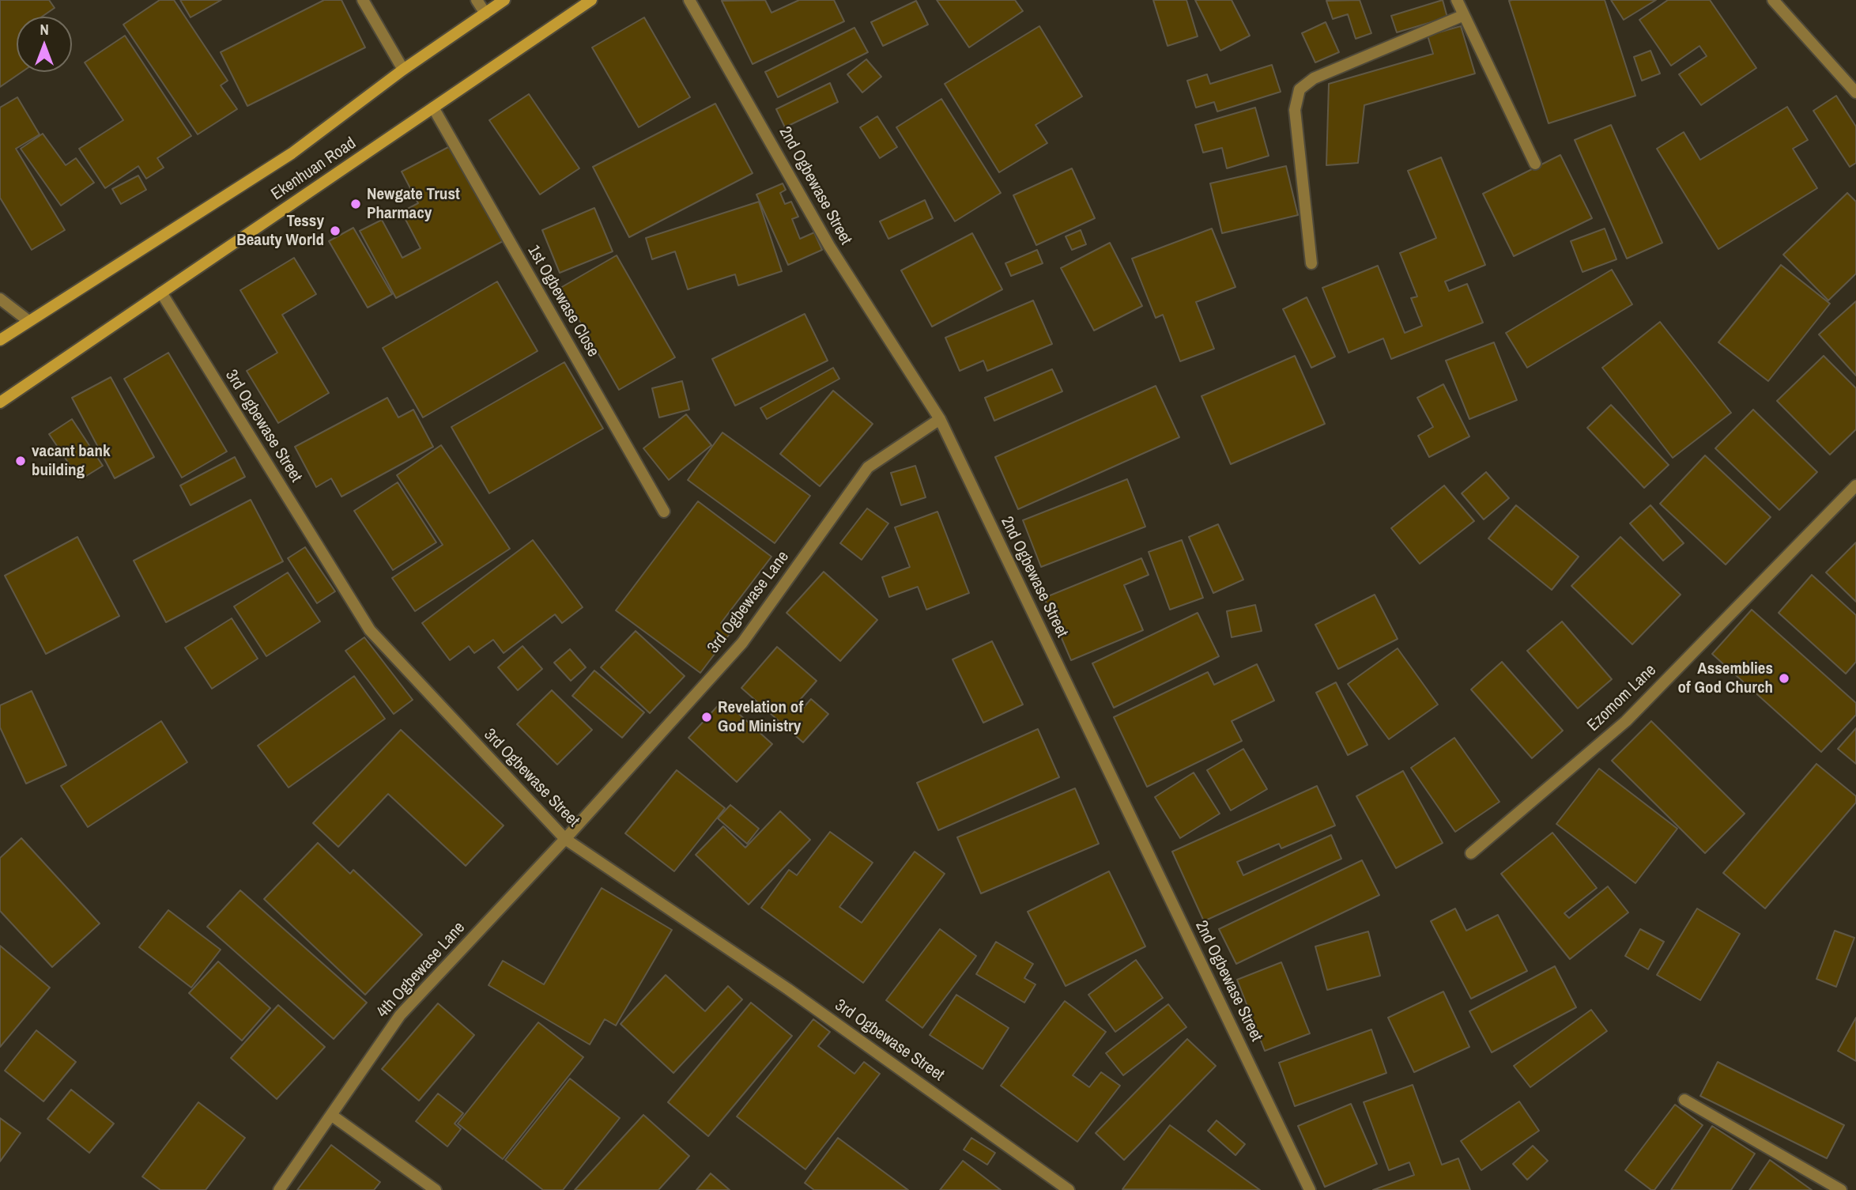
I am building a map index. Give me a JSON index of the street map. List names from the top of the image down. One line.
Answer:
{"streets":{"main road":["Ekenhuan Road"],"street":["2nd Ogbewase Street","1st Ogbewase Close","3rd Ogbewase Street","3rd Ogbewase Lane","Ezomom Lane","4th Ogbewase Lane"]},"crossings":[["Ekenhuan Road","1st Ogbewase Close"],["Ekenhuan Road","3rd Ogbewase Street"],["2nd Ogbewase Street","3rd Ogbewase Lane"],["3rd Ogbewase Street","3rd Ogbewase Lane"],["3rd Ogbewase Street","4th Ogbewase Lane"],["3rd Ogbewase Lane","4th Ogbewase Lane"]],"places":["Newgate Trust Pharmacy","Tessy Beauty World","vacant bank building","Assemblies of God Church","Revelation of God Ministry"],"north":"top"}
